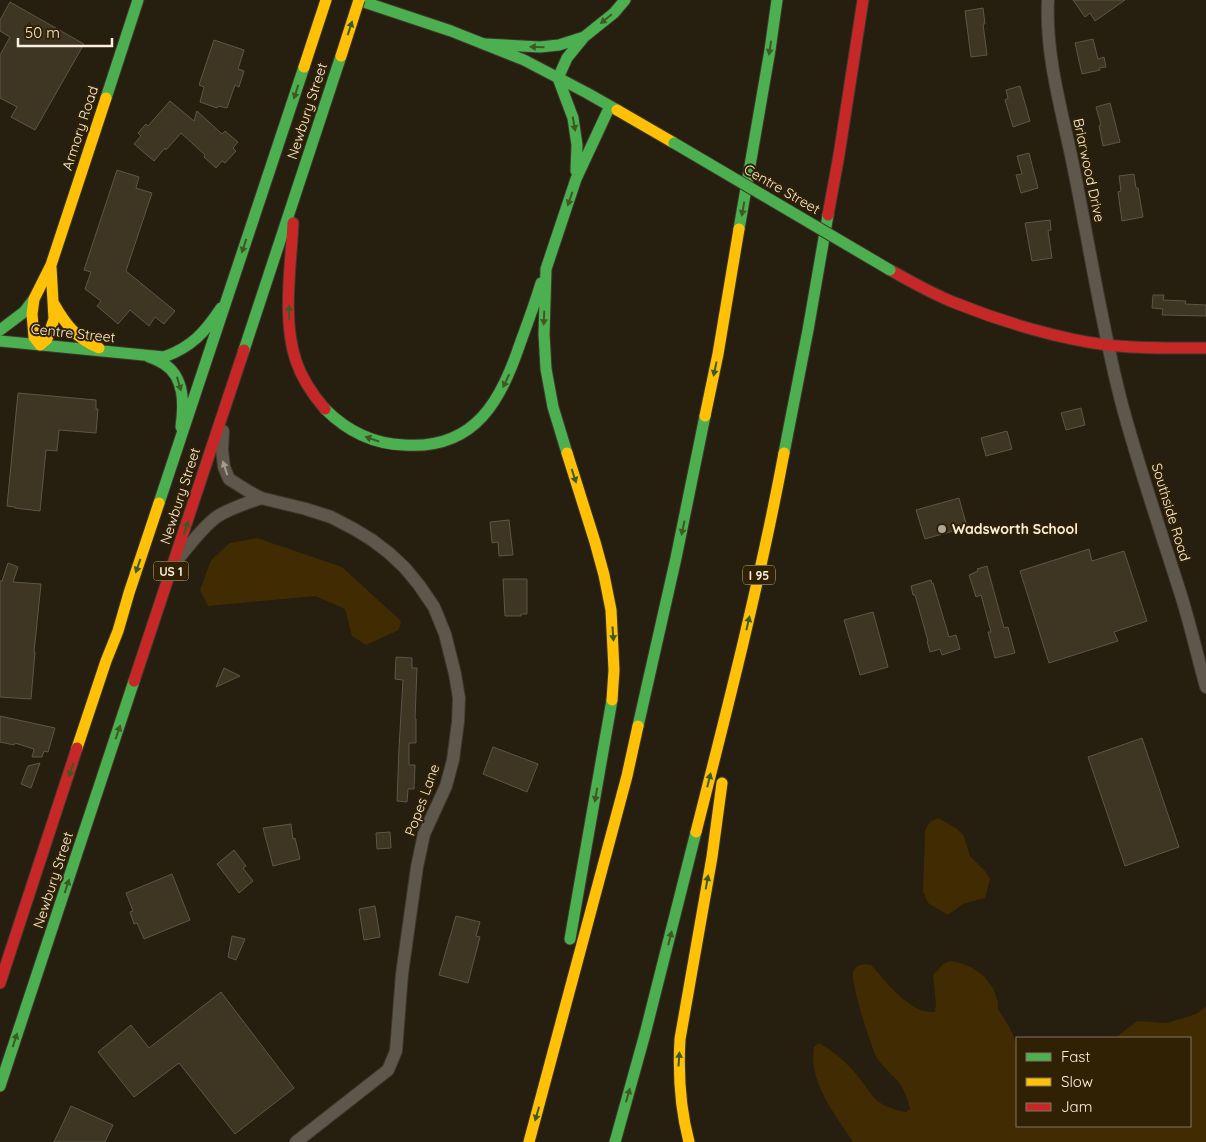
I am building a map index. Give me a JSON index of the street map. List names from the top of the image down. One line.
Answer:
{"streets":{"main road":["Newbury Street","Armory Road","Centre Street","US 1","I 95"],"street":["Briarwood Drive","Southside Road","Popes Lane"]},"crossings":[["Newbury Street","Centre Street"],["Newbury Street","Popes Lane"],["Armory Road","Centre Street"],["Briarwood Drive","Centre Street"],["Briarwood Drive","Southside Road"],["Centre Street","Southside Road"]],"places":["Wadsworth School"],"legend":["Fast","Slow","Jam"],"scale_bar":"50 m"}
